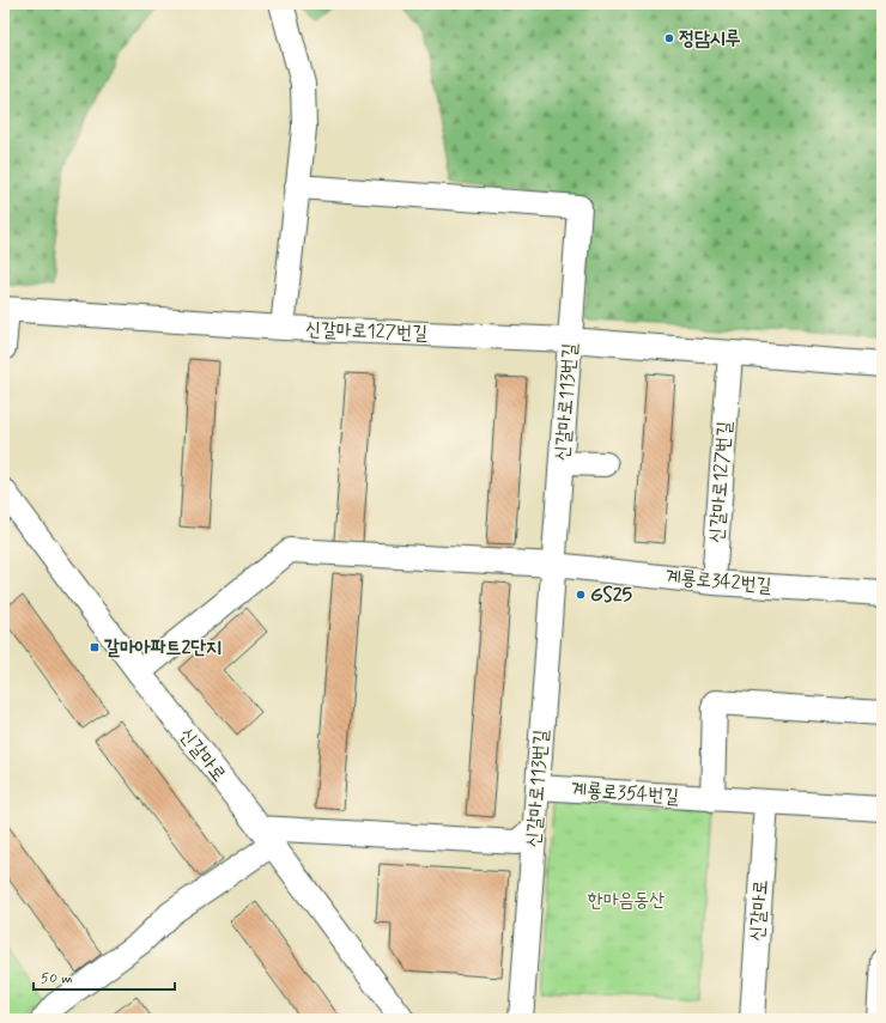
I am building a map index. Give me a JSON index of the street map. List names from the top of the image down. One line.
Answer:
{"streets":{"street":["신갈마로127번길","신갈마로113번길","계룡로342번길","신갈마로","계룡로354번길"]},"crossings":[["신갈마로127번길","신갈마로113번길"],["신갈마로127번길","계룡로342번길"],["신갈마로113번길","계룡로342번길"],["신갈마로113번길","계룡로354번길"],["계룡로342번길","신갈마로"],["신갈마로","계룡로354번길"]],"parks":["한마음동산"],"places":{"other":["정담시루","GS25"],"transit":["갈마아파트2단지"]},"scale_bar":"50 m"}
